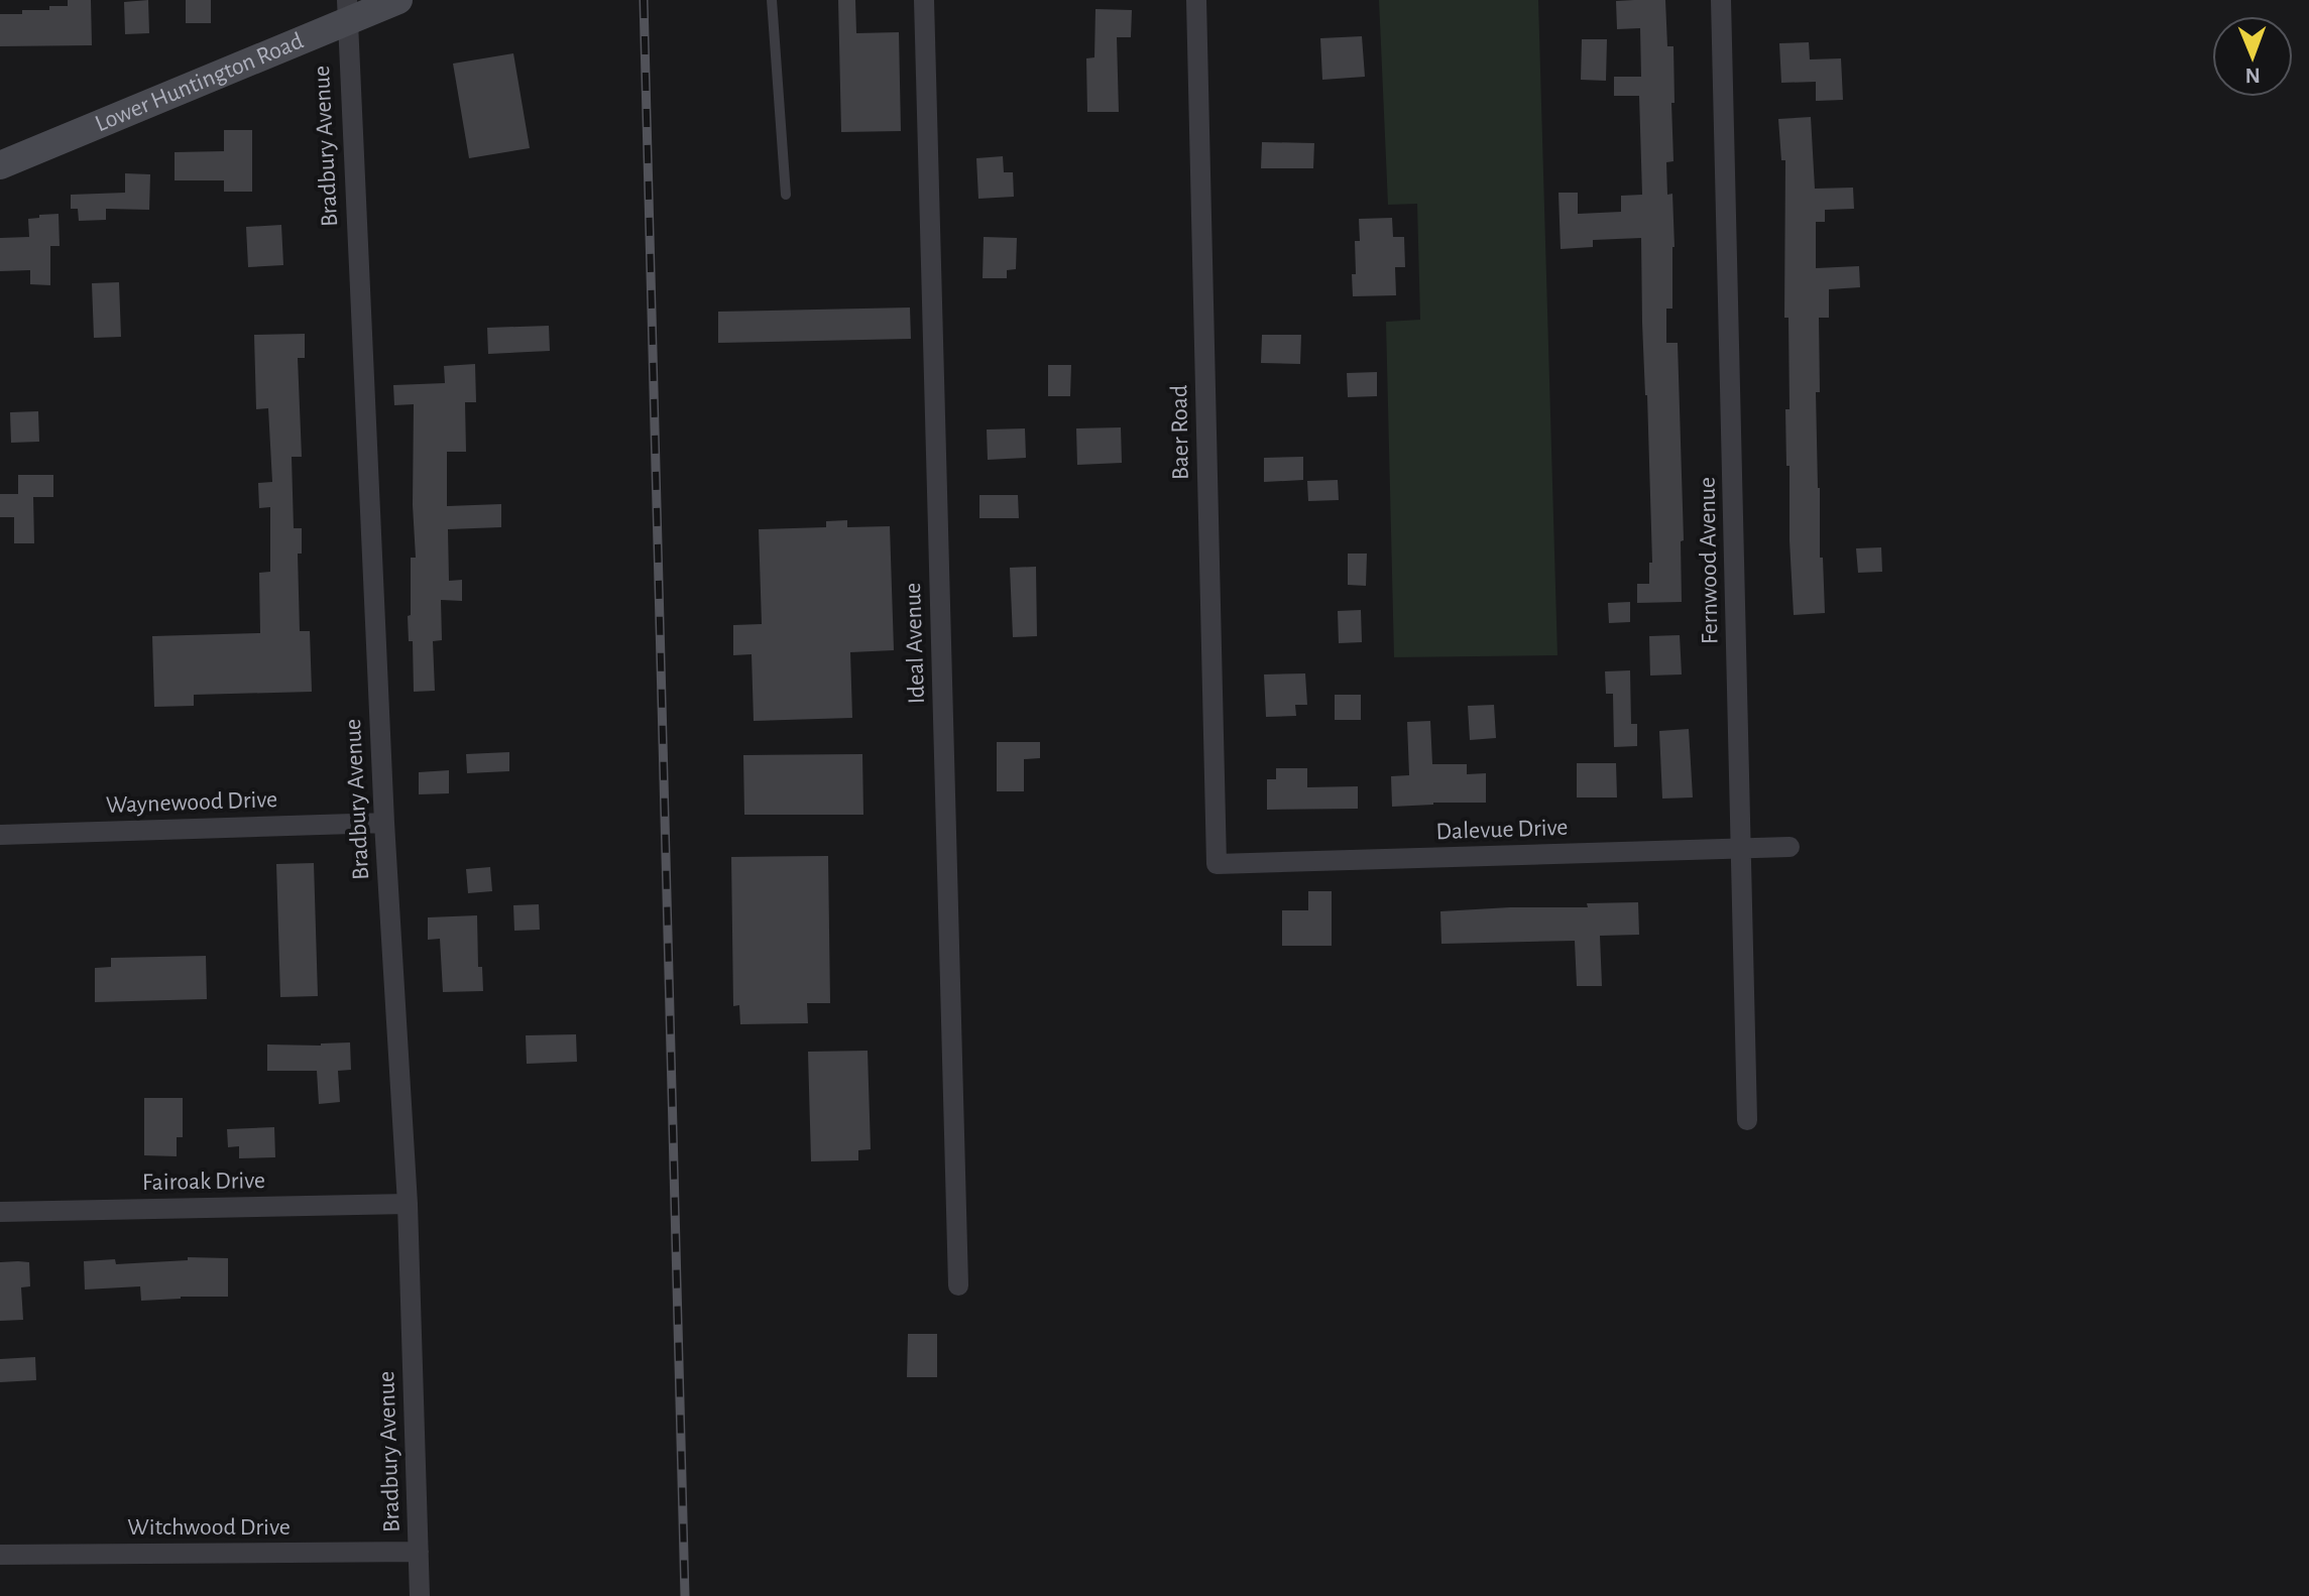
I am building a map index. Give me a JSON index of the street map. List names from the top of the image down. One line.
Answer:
{"streets":{"main road":["Lower Huntington Road"],"street":["Bradbury Avenue","Baer Road","Fernwood Avenue","Ideal Avenue","Waynewood Drive","Dalevue Drive","Fairoak Drive","Witchwood Drive"]},"crossings":[["Lower Huntington Road","Bradbury Avenue"],["Bradbury Avenue","Waynewood Drive"],["Bradbury Avenue","Fairoak Drive"],["Bradbury Avenue","Witchwood Drive"],["Baer Road","Dalevue Drive"],["Fernwood Avenue","Dalevue Drive"]],"north":"bottom"}
